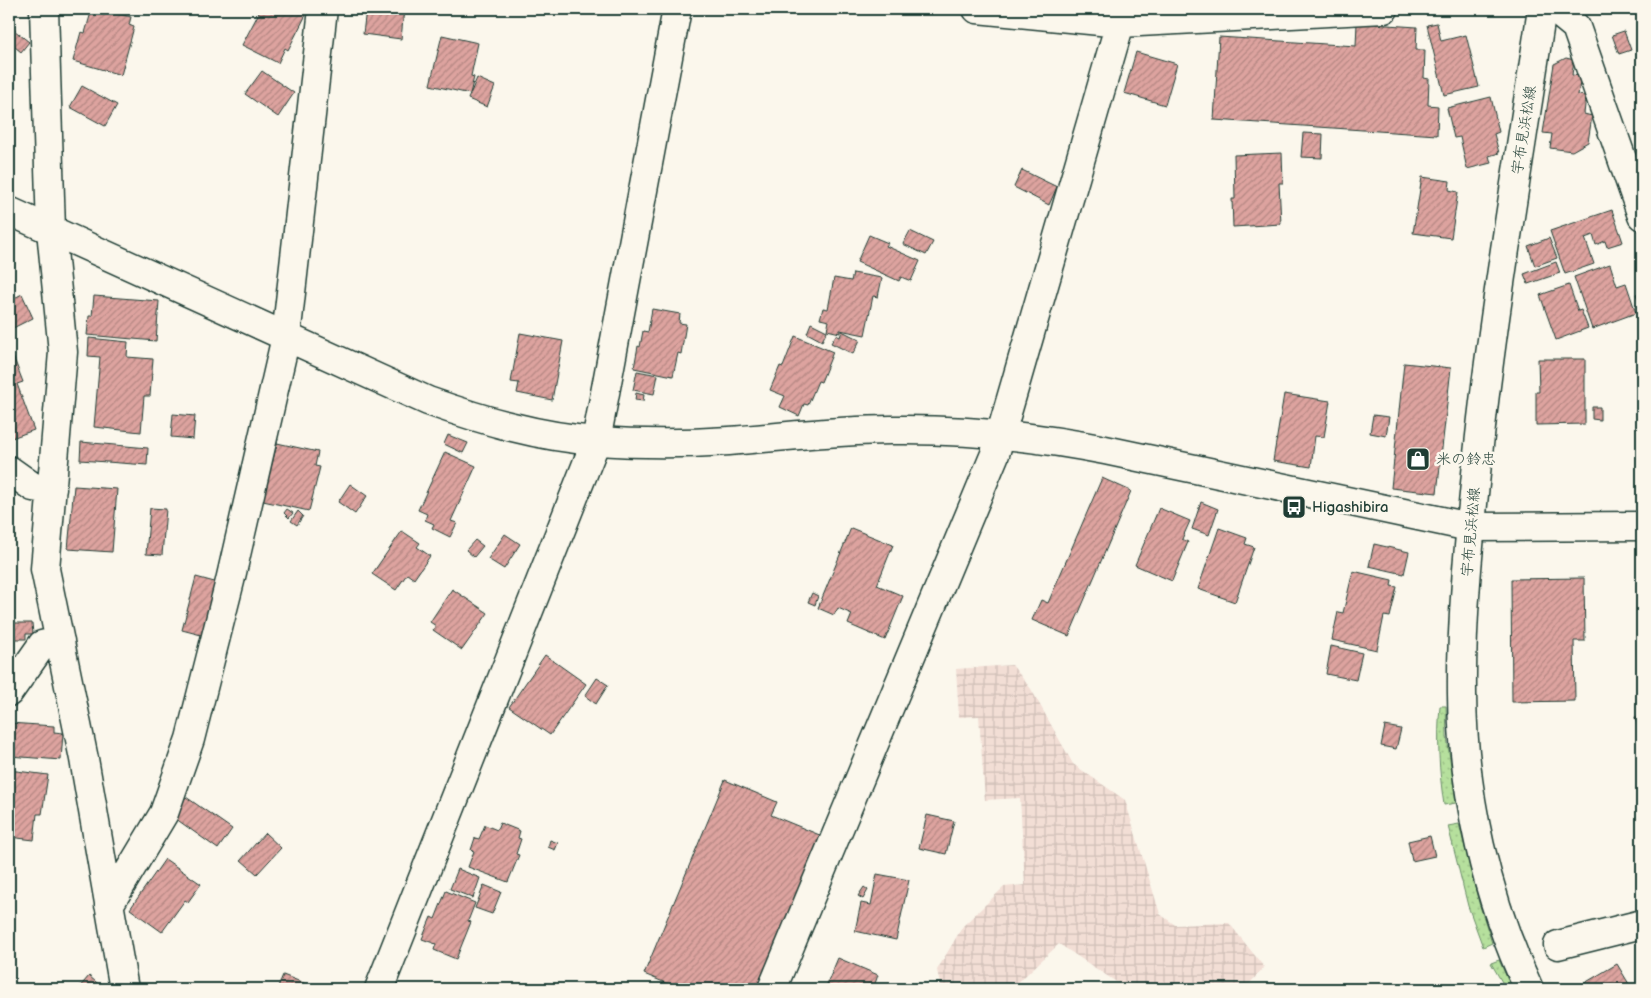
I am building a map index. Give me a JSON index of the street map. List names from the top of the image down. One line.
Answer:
{"streets":{"street":["宇布見浜松線"]},"places":{"shop":["米の鈴忠"],"bus stop":["Higashibira"]}}
